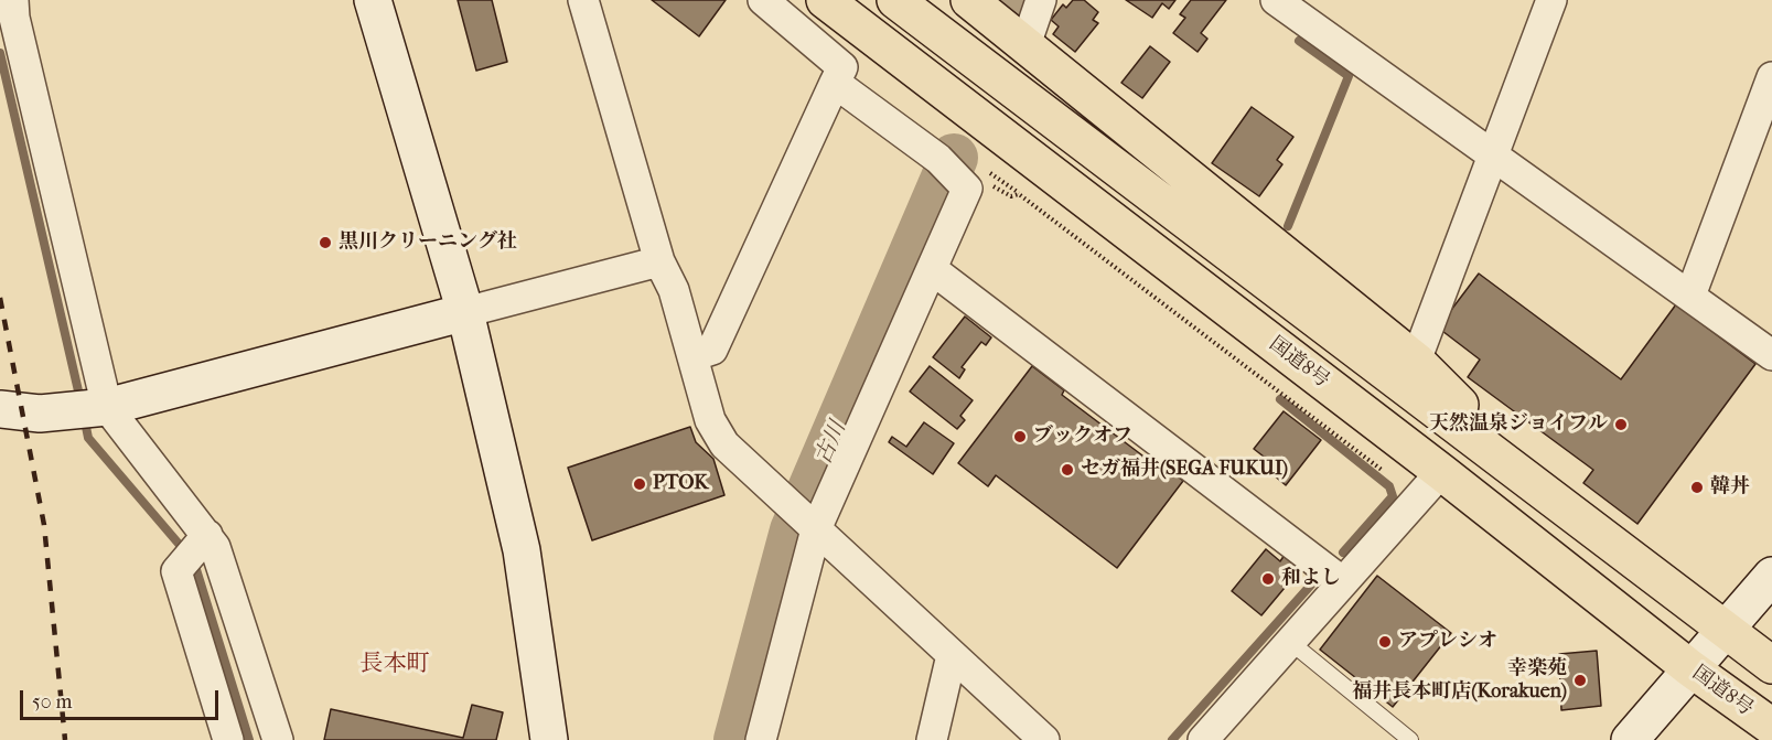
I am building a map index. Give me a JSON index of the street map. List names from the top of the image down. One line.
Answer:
{"streets":{"highway":["国道8号"]},"districts":["長本町"],"water":["古川"],"places":["黒川クリーニング社","天然温泉ジョイフル","ブックオフ","セガ福井(SEGA FUKUI)","PTOK","韓丼","和よし","アプレシオ","幸楽苑 福井長本町店(Korakuen)"],"scale_bar":"50 m"}
